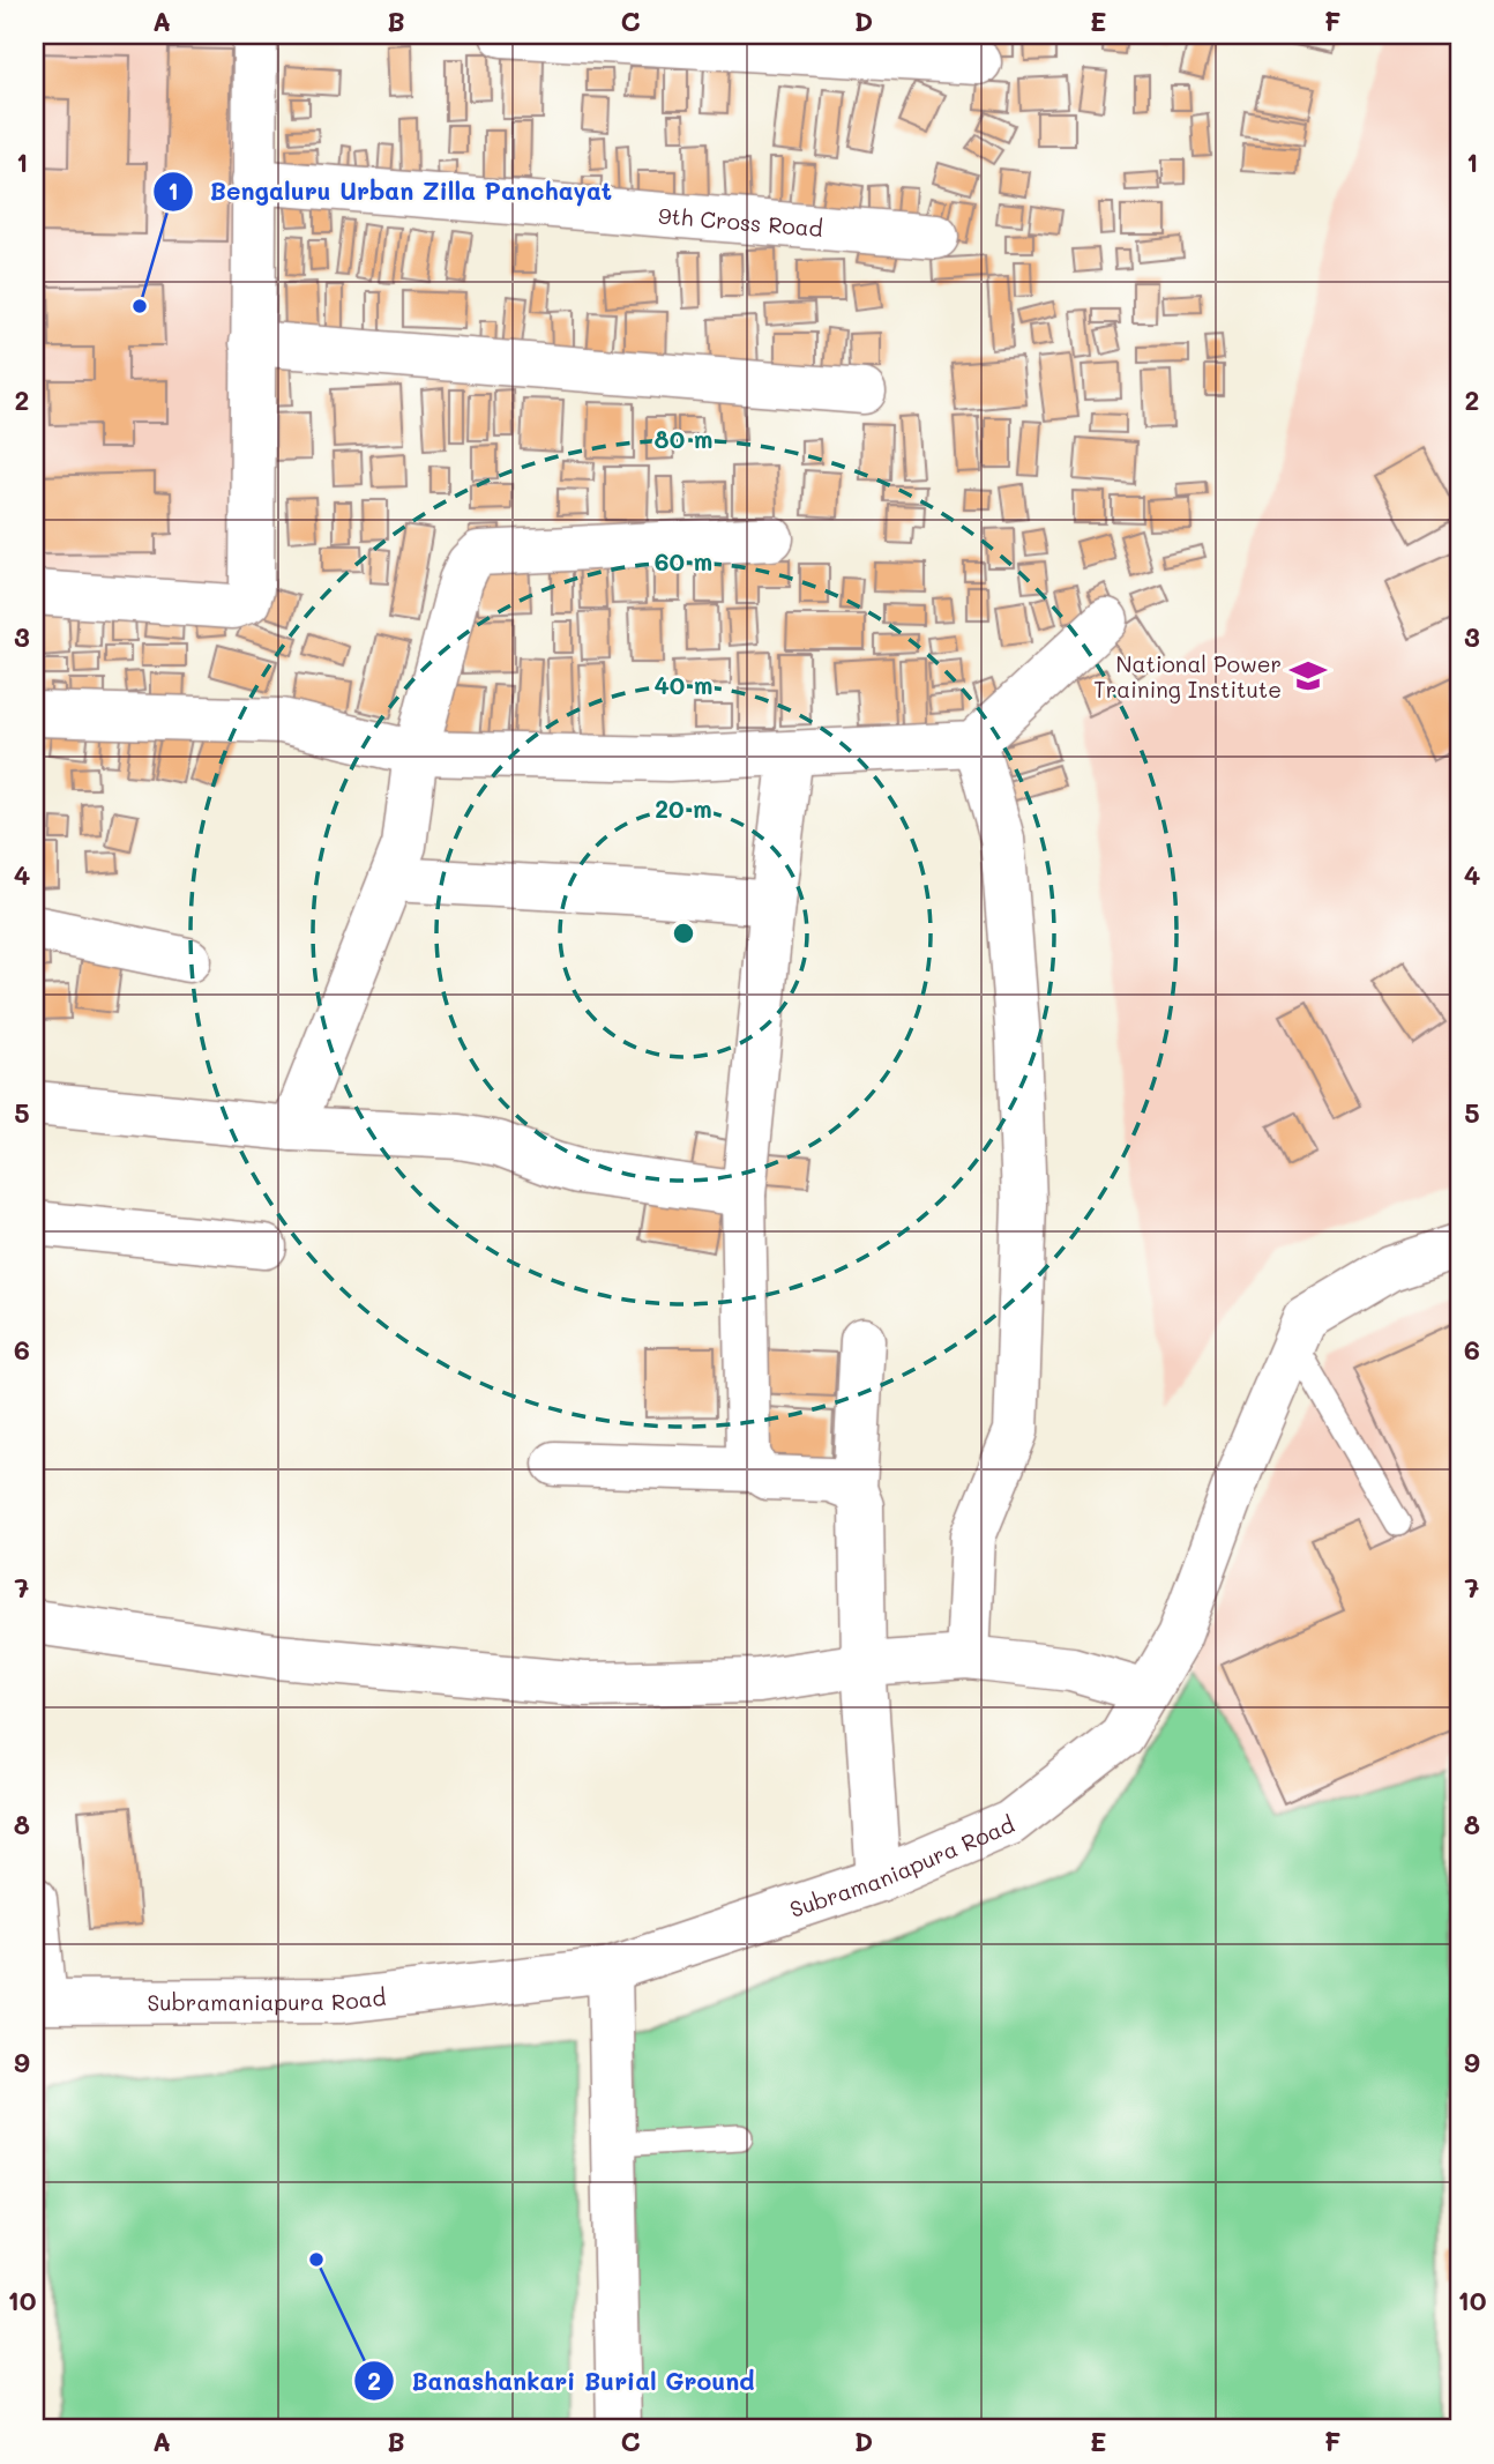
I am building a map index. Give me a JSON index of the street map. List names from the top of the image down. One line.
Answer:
{"streets":{"street":["9th Cross Road","Subramaniapura Road"]},"places":{"other":["Bengaluru Urban Zilla Panchayat","Banashankari Burial Ground"],"school or university":["National Power Training Institute"]},"grid":{"columns":["A","B","C","D","E","F"],"rows":["1","2","3","4","5","6","7","8","9","10"]},"rings":["80 m","60 m","40 m","20 m"]}
